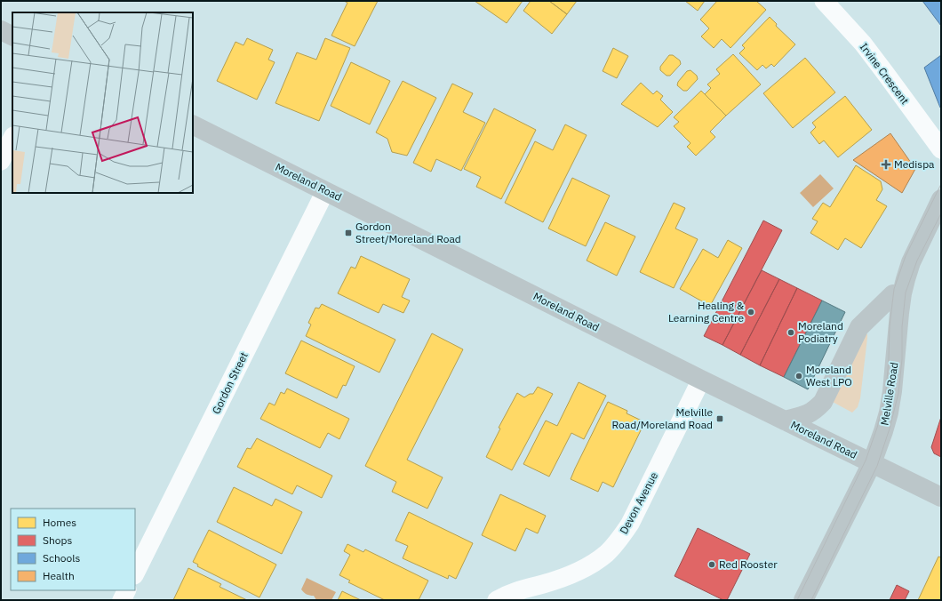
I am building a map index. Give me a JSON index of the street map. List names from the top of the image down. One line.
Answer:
{"streets":{"main road":["Moreland Road","Melville Road"],"street":["Irvine Crescent","Gordon Street","Devon Avenue"]},"crossings":[["Moreland Road","Gordon Street"],["Moreland Road","Melville Road"],["Moreland Road","Devon Avenue"]],"places":{"health":["Medispa"],"transit":["Gordon Street/Moreland Road","Melville Road/Moreland Road"],"other":["Healing & Learning Centre","Moreland Podiatry","Moreland West LPO","Red Rooster"]},"legend":["Homes","Shops","Schools","Health"]}
